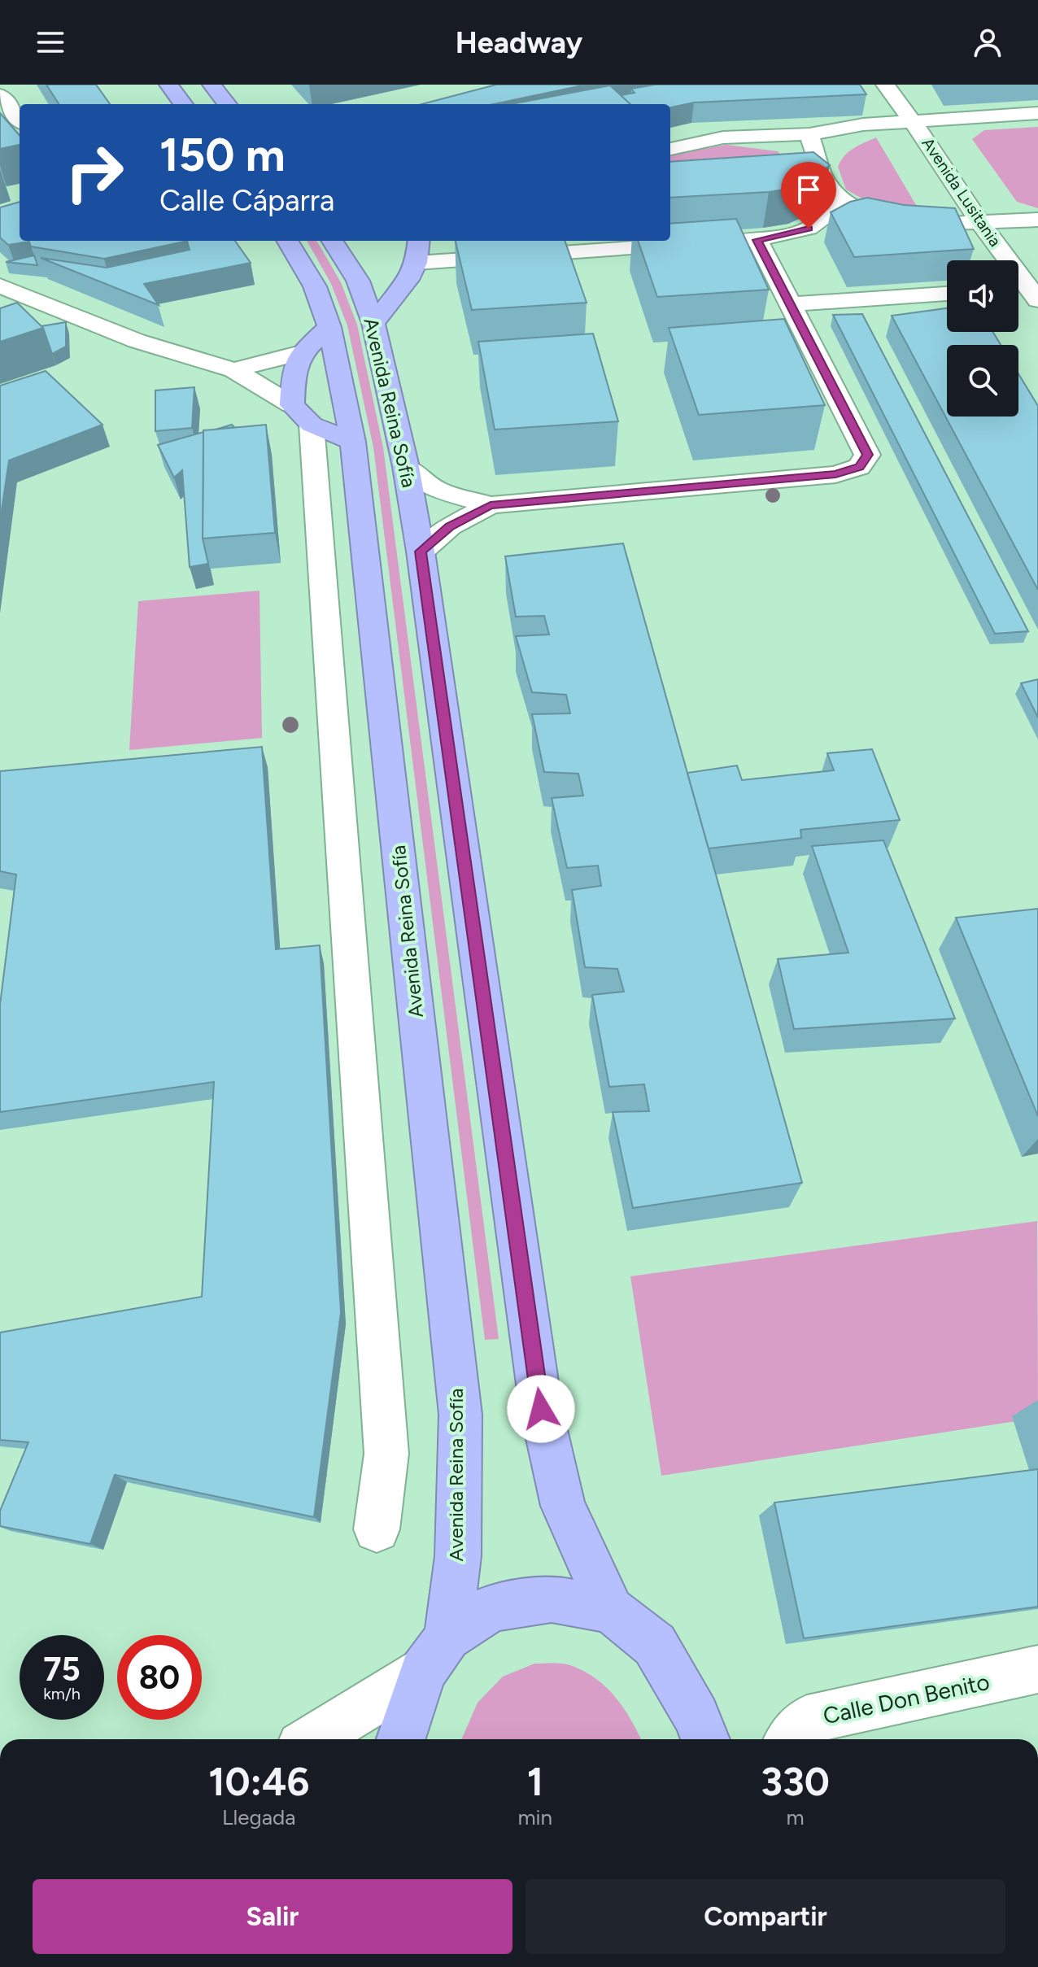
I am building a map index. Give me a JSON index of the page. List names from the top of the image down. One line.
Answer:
{"streets":{"highway":["Avenida Reina Sofía"],"street":["Avenida Lusitania","Calle Don Benito"]},"page":{"header":"Headway","turn":["150 m","Calle Cáparra"],"speed":"75 km/h","limit":"80","eta":["10:46","Llegada","1","min","330","m"],"buttons":["Salir","Compartir"]}}
